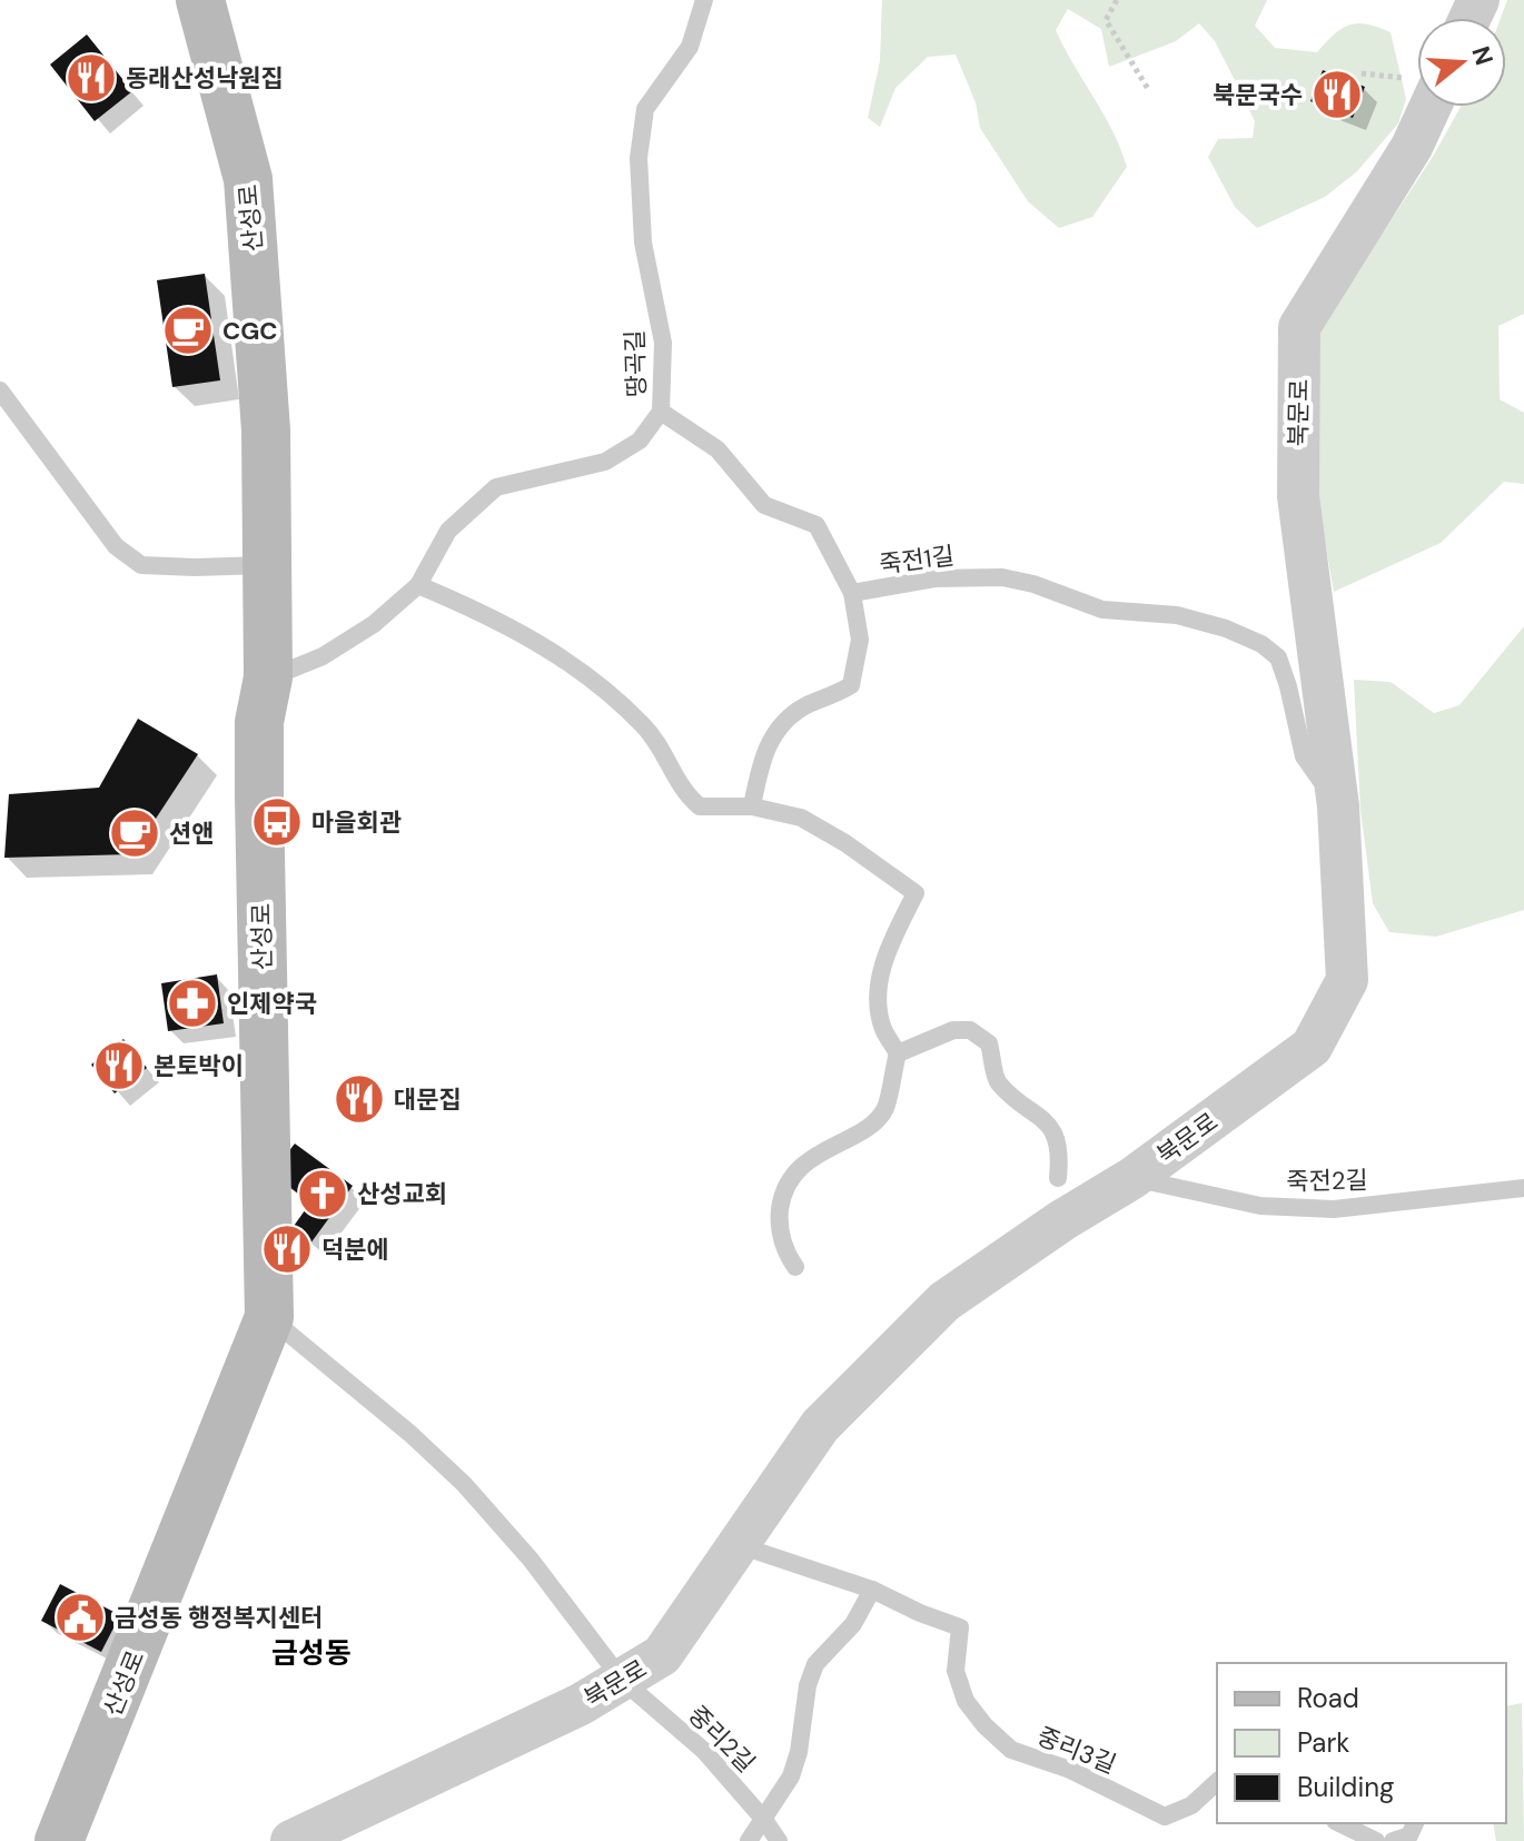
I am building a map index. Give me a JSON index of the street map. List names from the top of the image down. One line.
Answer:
{"streets":{"main road":["산성로"],"street":["북문로"],"lane":["땅곡길","죽전1길","죽전2길","중리2길","중리3길"]},"crossings":[["산성로","땅곡길"],["산성로","중리2길"],["북문로","죽전1길"],["북문로","죽전2길"],["북문로","중리2길"],["북문로","중리3길"]],"districts":["금성동"],"places":{"restaurant":["동래산성낙원집","북문국수","본토박이","대문집","덕분에"],"cafe":["CGC","션앤"],"bus stop":["마을회관"],"pharmacy":["인제약국"],"church":["산성교회"],"public building":["금성동 행정복지센터"]},"legend":["Road","Park","Building"],"north":"right"}
